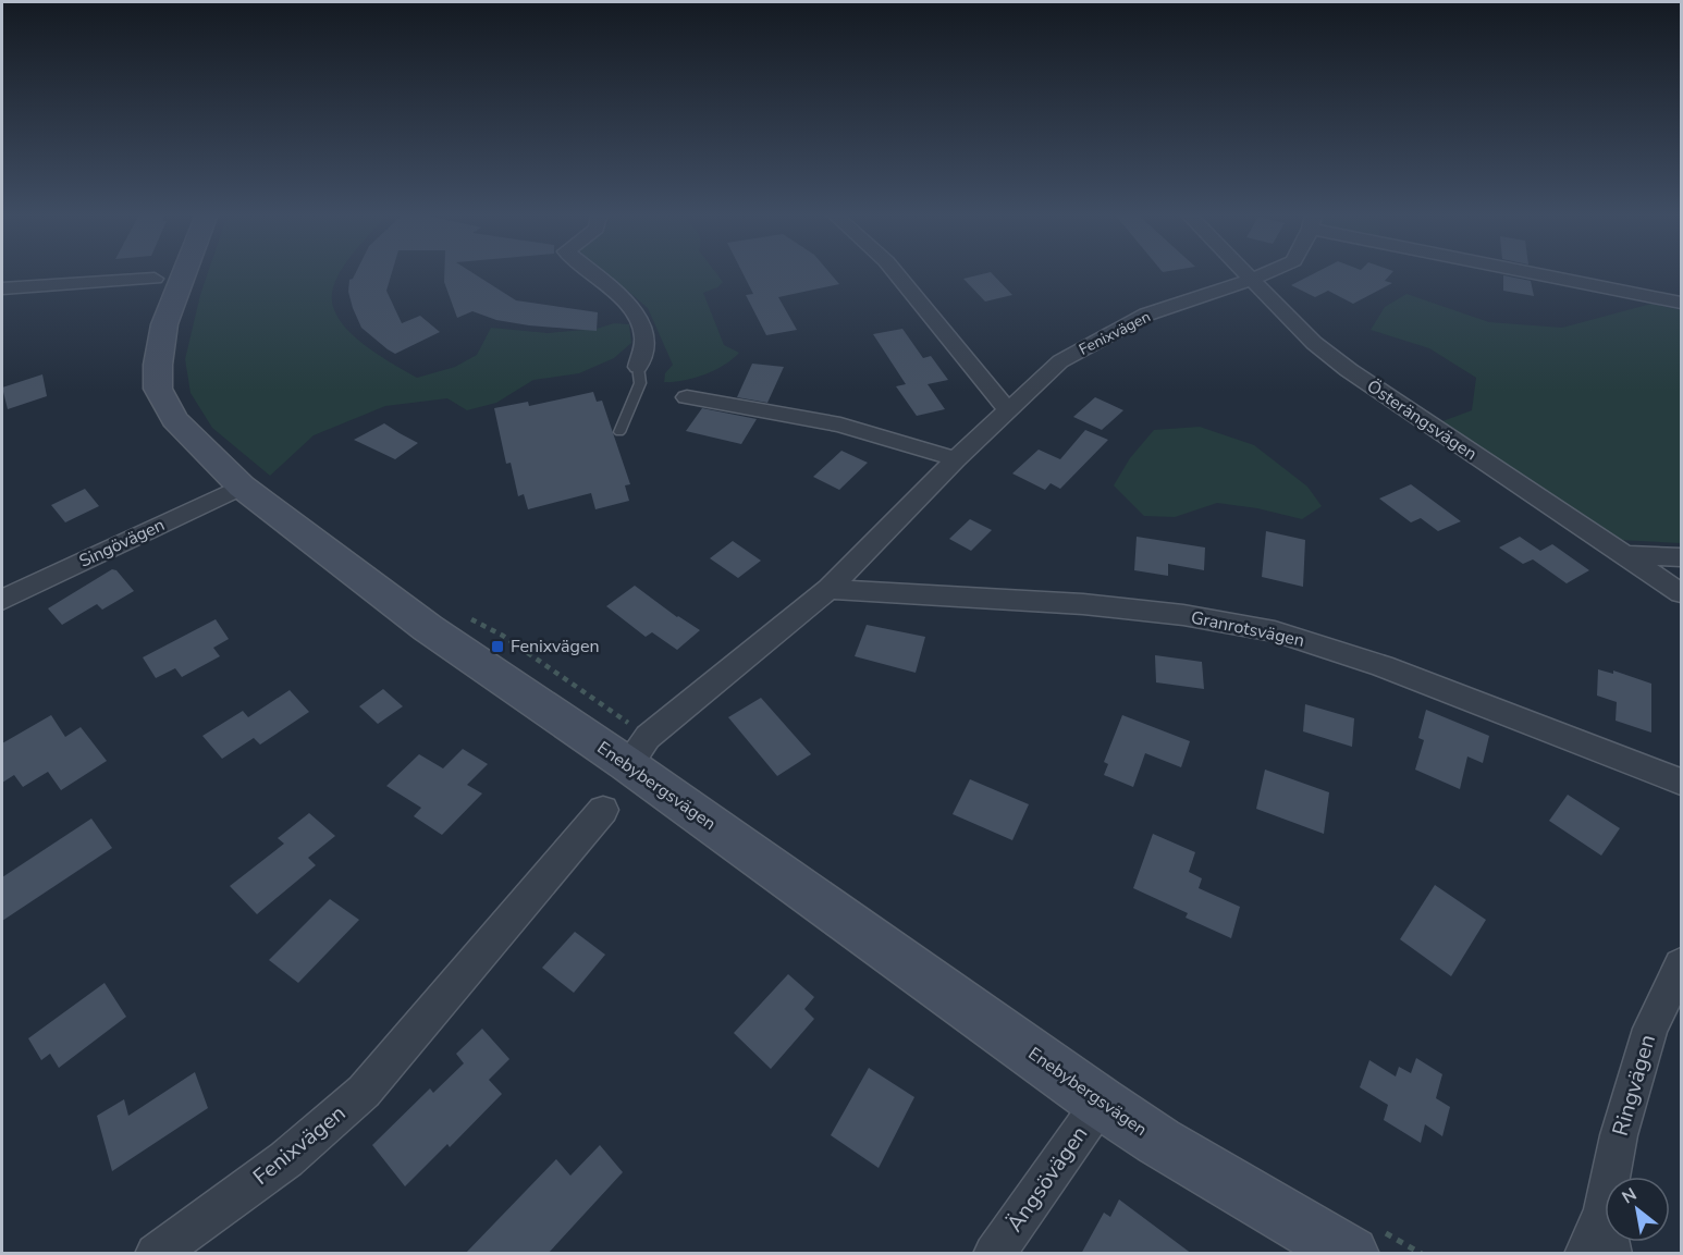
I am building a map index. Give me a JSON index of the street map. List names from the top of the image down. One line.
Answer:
{"streets":{"main road":["Enebybergsvägen"],"street":["Fenixvägen","Österängsvägen","Singövägen","Granrotsvägen","Ringvägen","Ängsövägen"]},"crossings":[["Fenixvägen","Österängsvägen"],["Fenixvägen","Granrotsvägen"],["Fenixvägen","Enebybergsvägen"],["Singövägen","Enebybergsvägen"],["Enebybergsvägen","Ängsövägen"]],"places":{"transit":["Fenixvägen"]},"north":"top left"}
